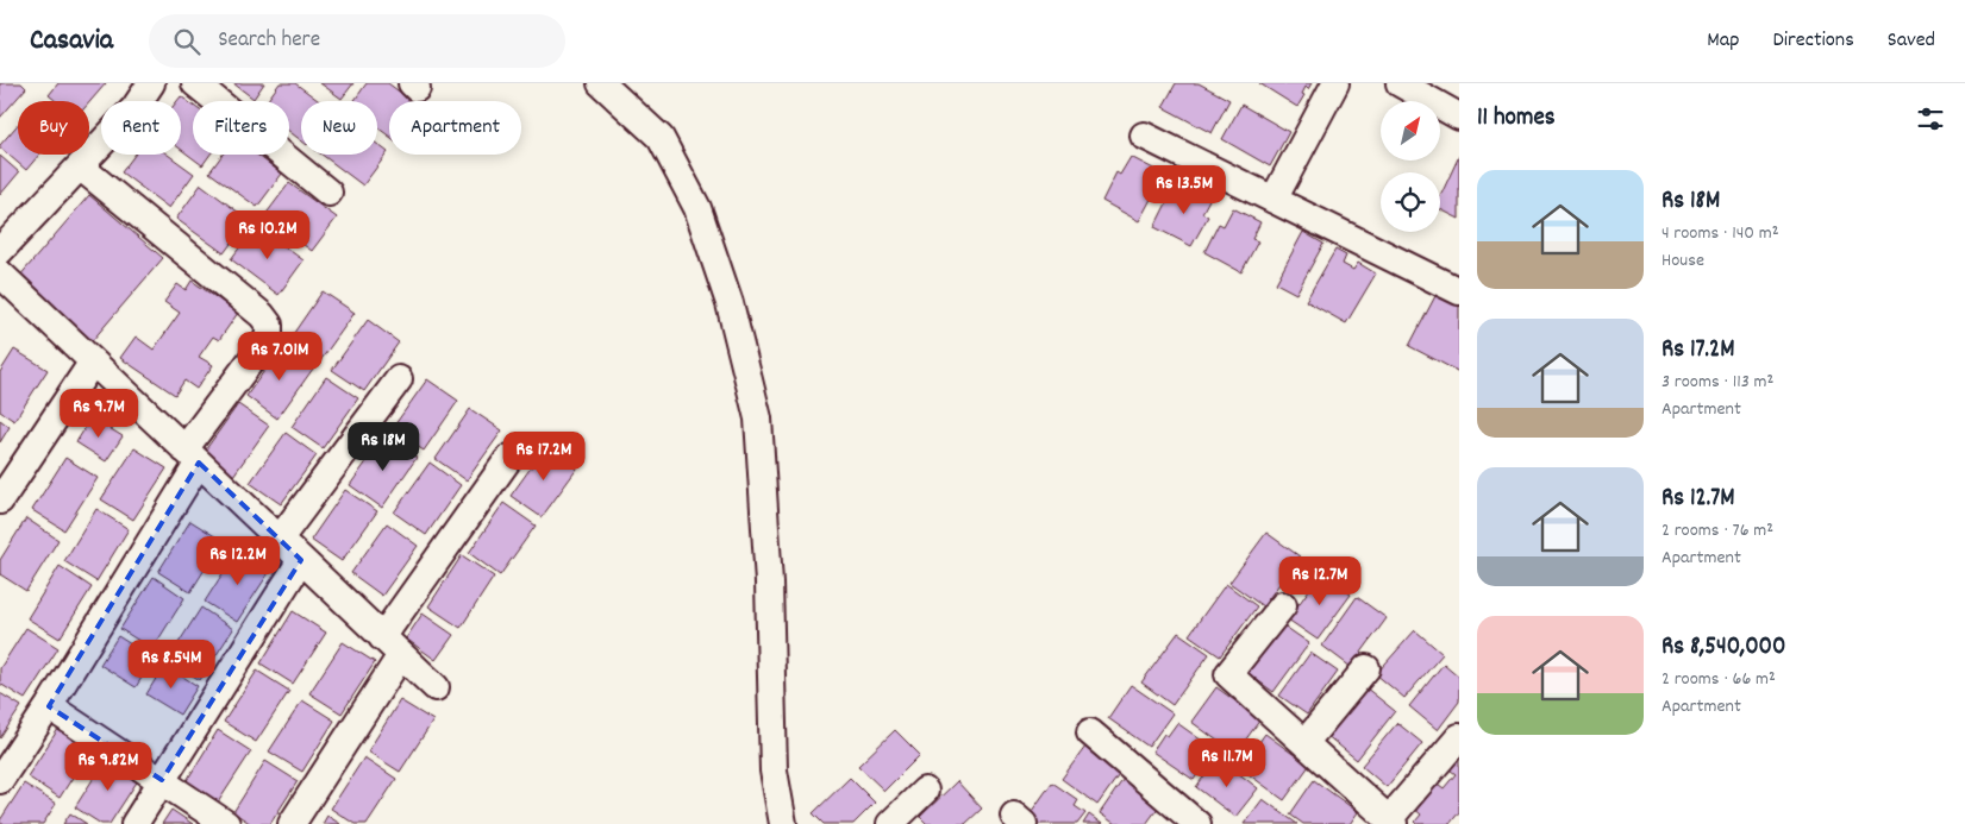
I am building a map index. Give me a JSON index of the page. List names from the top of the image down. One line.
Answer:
{"north":"top right","page":{"header":"Casavia","search":"Search here","nav":["Map","Directions","Saved"],"heading":"11 homes","chip":["Buy","Rent","Filters","New","Apartment"],"list":[{"name":"Rs 18M","note":"4 rooms · 140 m² · House"},{"name":"Rs 17.2M","note":"3 rooms · 113 m² · Apartment"},{"name":"Rs 12.7M","note":"2 rooms · 76 m² · Apartment"},{"name":"Rs 8,540,000","note":"2 rooms · 66 m² · Apartment"}],"price":["Rs 13.5M","Rs 10.2M","Rs 7.01M","Rs 9.7M","Rs 18M","Rs 17.2M","Rs 12.2M","Rs 12.7M","Rs 8.54M","Rs 11.7M","Rs 9.82M"]}}
